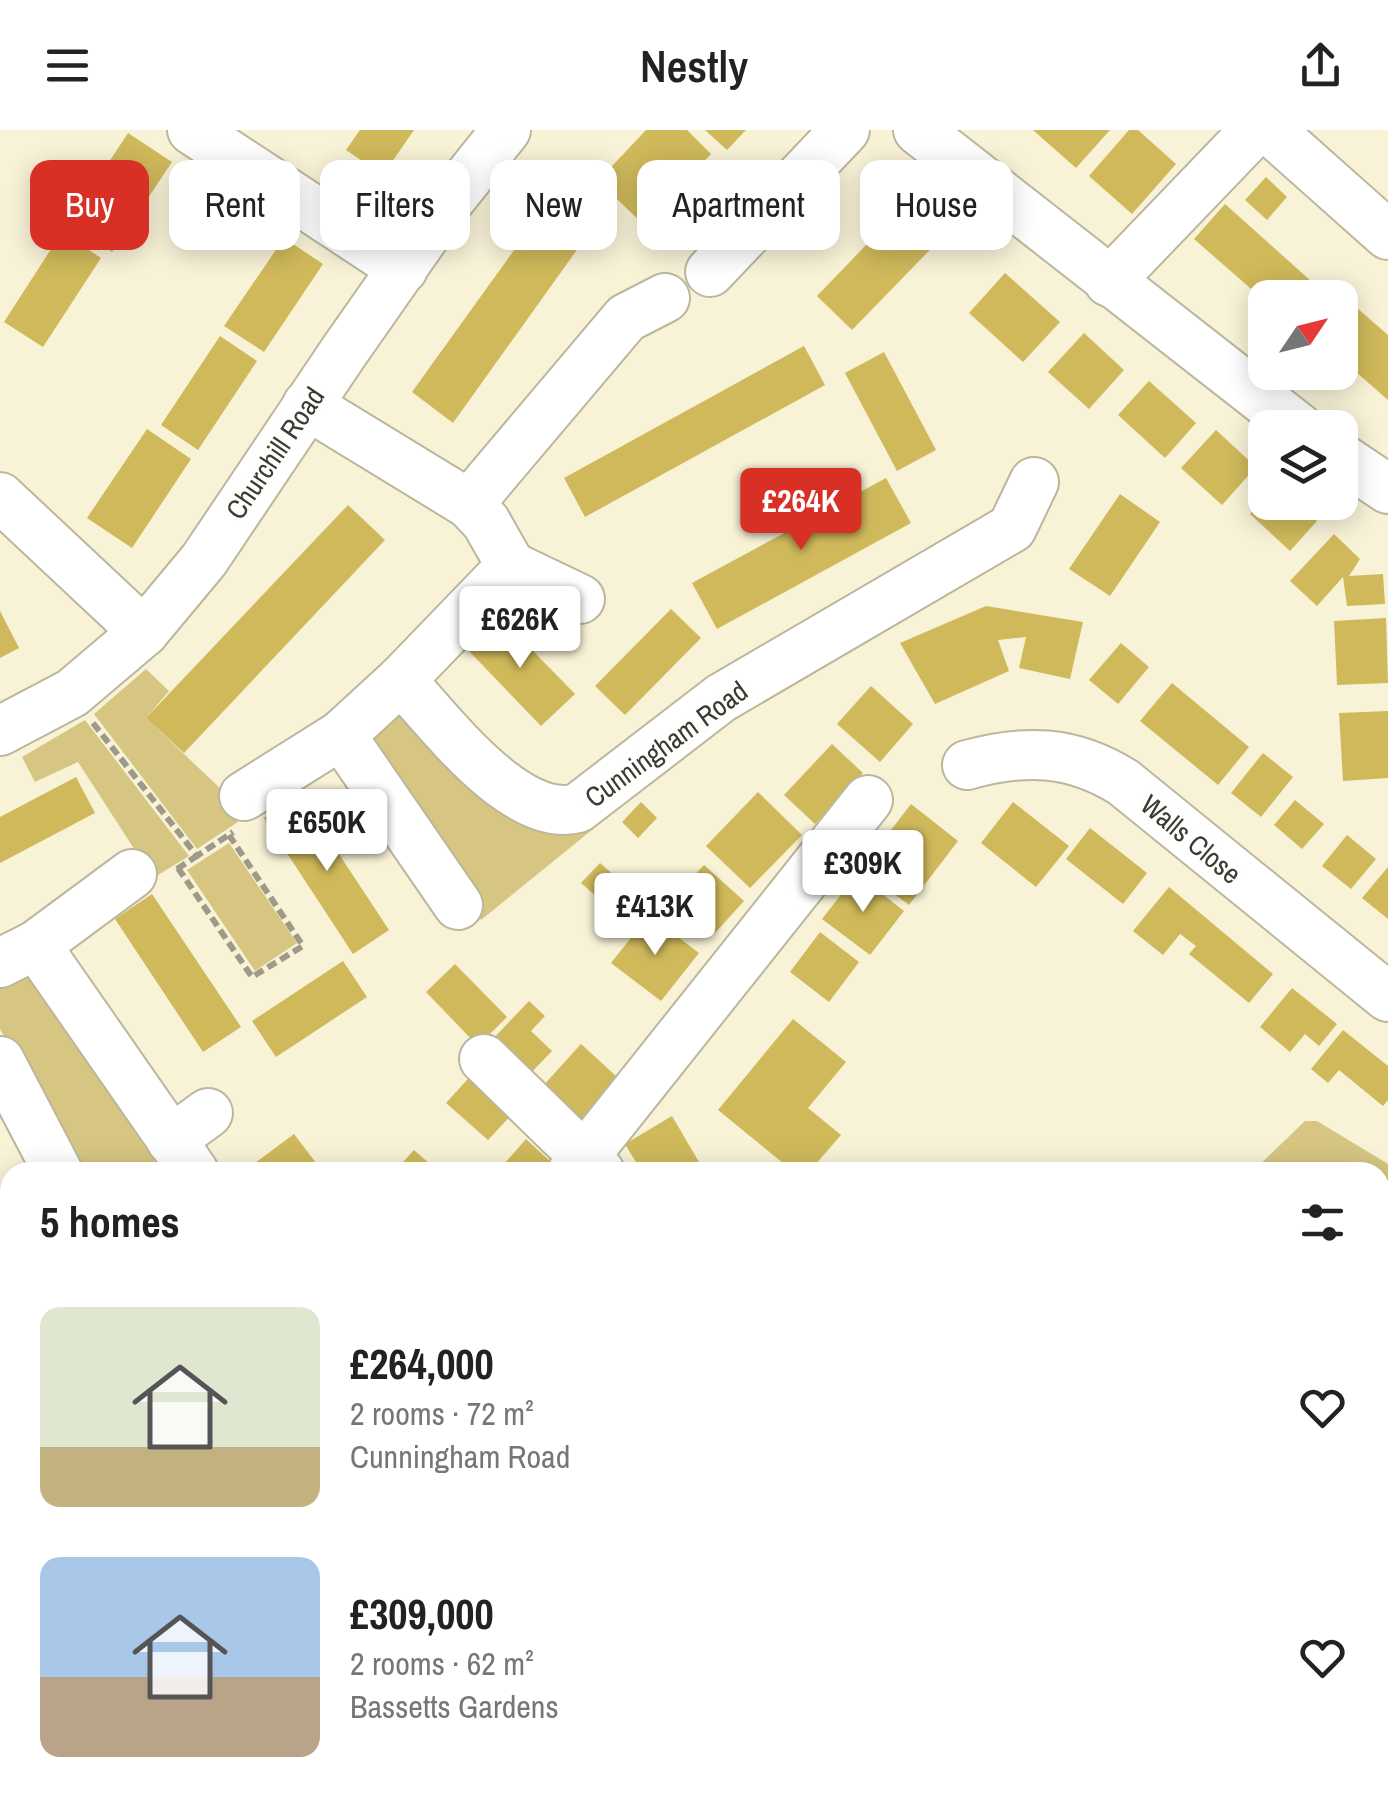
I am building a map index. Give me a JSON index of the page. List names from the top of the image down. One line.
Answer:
{"streets":{"street":["Churchill Road","Cunningham Road","Walls Close"]},"north":"top right","page":{"header":"Nestly","chip":["Buy","Rent","Filters","New","Apartment","House"],"price":["£264K","£626K","£650K","£309K","£413K"],"heading":"5 homes","list":[{"name":"£264,000","note":"2 rooms · 72 m² · Cunningham Road"},{"name":"£309,000","note":"2 rooms · 62 m² · Bassetts Gardens"}]}}
